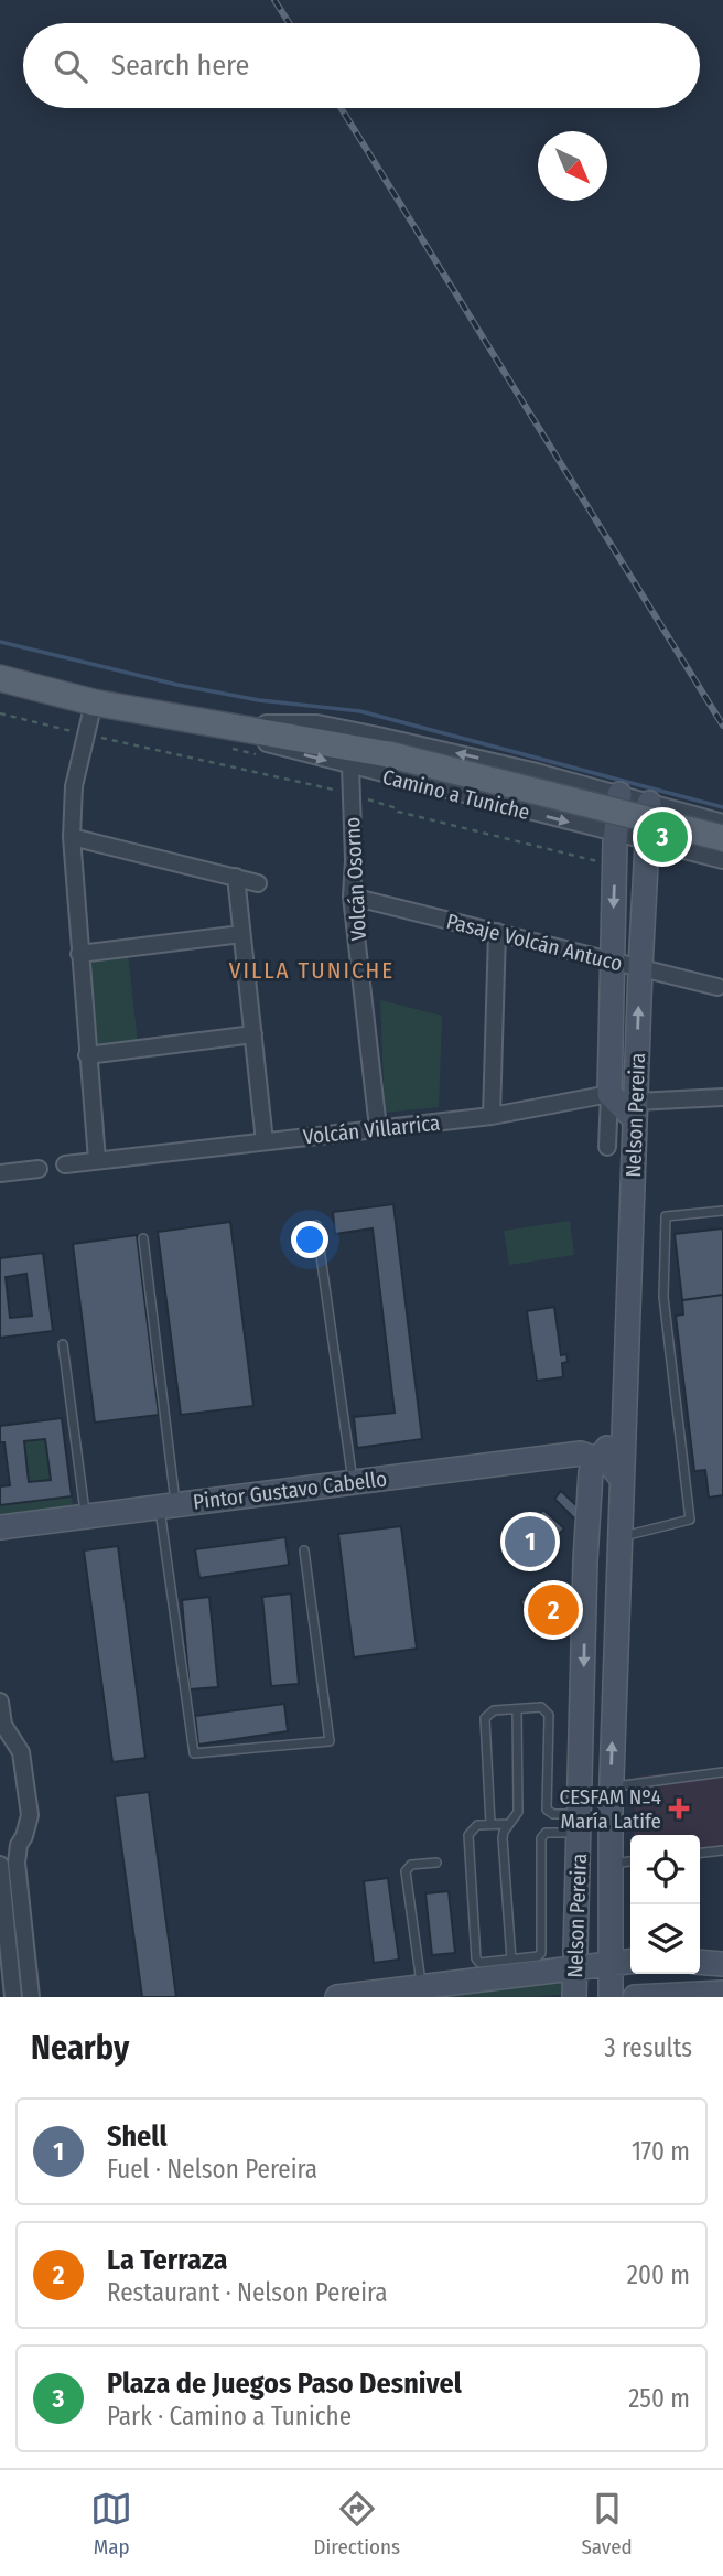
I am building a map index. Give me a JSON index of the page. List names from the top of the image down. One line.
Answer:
{"streets":{"main road":["Camino a Tuniche"],"street":["Volcán Osorno","Pasaje Volcán Antuco","Nelson Pereira","Volcán Villarrica","Pintor Gustavo Cabello"]},"crossings":[["Camino a Tuniche","Volcán Osorno"],["Camino a Tuniche","Nelson Pereira"],["Volcán Osorno","Pasaje Volcán Antuco"],["Volcán Osorno","Volcán Villarrica"],["Pasaje Volcán Antuco","Nelson Pereira"],["Nelson Pereira","Volcán Villarrica"],["Nelson Pereira","Pintor Gustavo Cabello"]],"districts":["VILLA TUNICHE"],"places":{"health":["CESFAM Nº4 María Latife"]},"north":"bottom right","page":{"search":"Search here","pins":["3","1","2"],"heading":["Nearby","3 results"],"list":[{"mark":"1","name":"Shell","note":"Fuel · Nelson Pereira","value":"170 m"},{"mark":"2","name":"La Terraza","note":"Restaurant · Nelson Pereira","value":"200 m"},{"mark":"3","name":"Plaza de Juegos Paso Desnivel","note":"Park · Camino a Tuniche","value":"250 m"}],"nav":["Map","Directions","Saved"]}}
